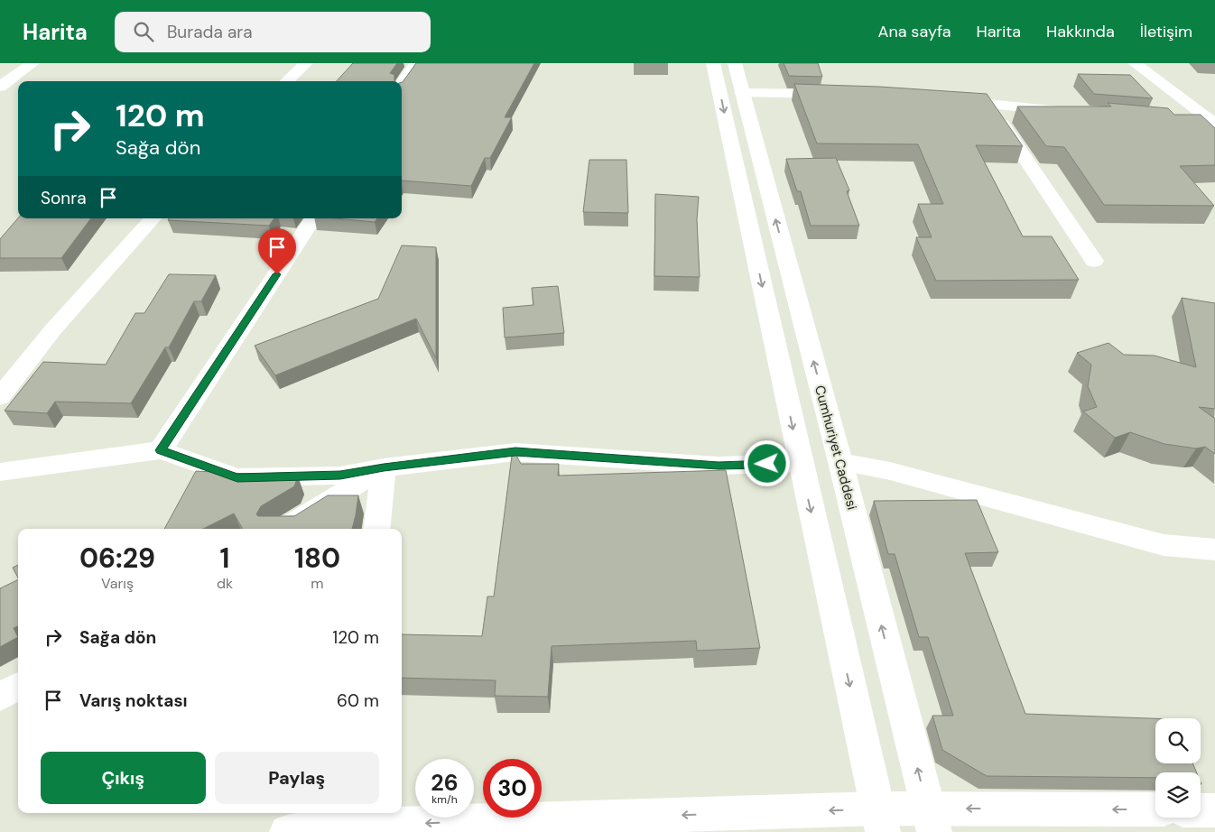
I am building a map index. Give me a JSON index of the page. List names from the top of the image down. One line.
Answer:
{"streets":{"street":["Cumhuriyet Caddesi"]},"page":{"header":"Harita","search":"Burada ara","nav":["Ana sayfa","Harita","Hakkında","İletişim"],"turn":["120 m","Sağa dön"],"then":"Sonra","eta":["06:29","Varış","1","dk","180","m"],"list":[{"name":"Sağa dön","value":"120 m"},{"name":"Varış noktası","value":"60 m"}],"buttons":["Çıkış","Paylaş"],"speed":"26 km/h","limit":"30"}}
